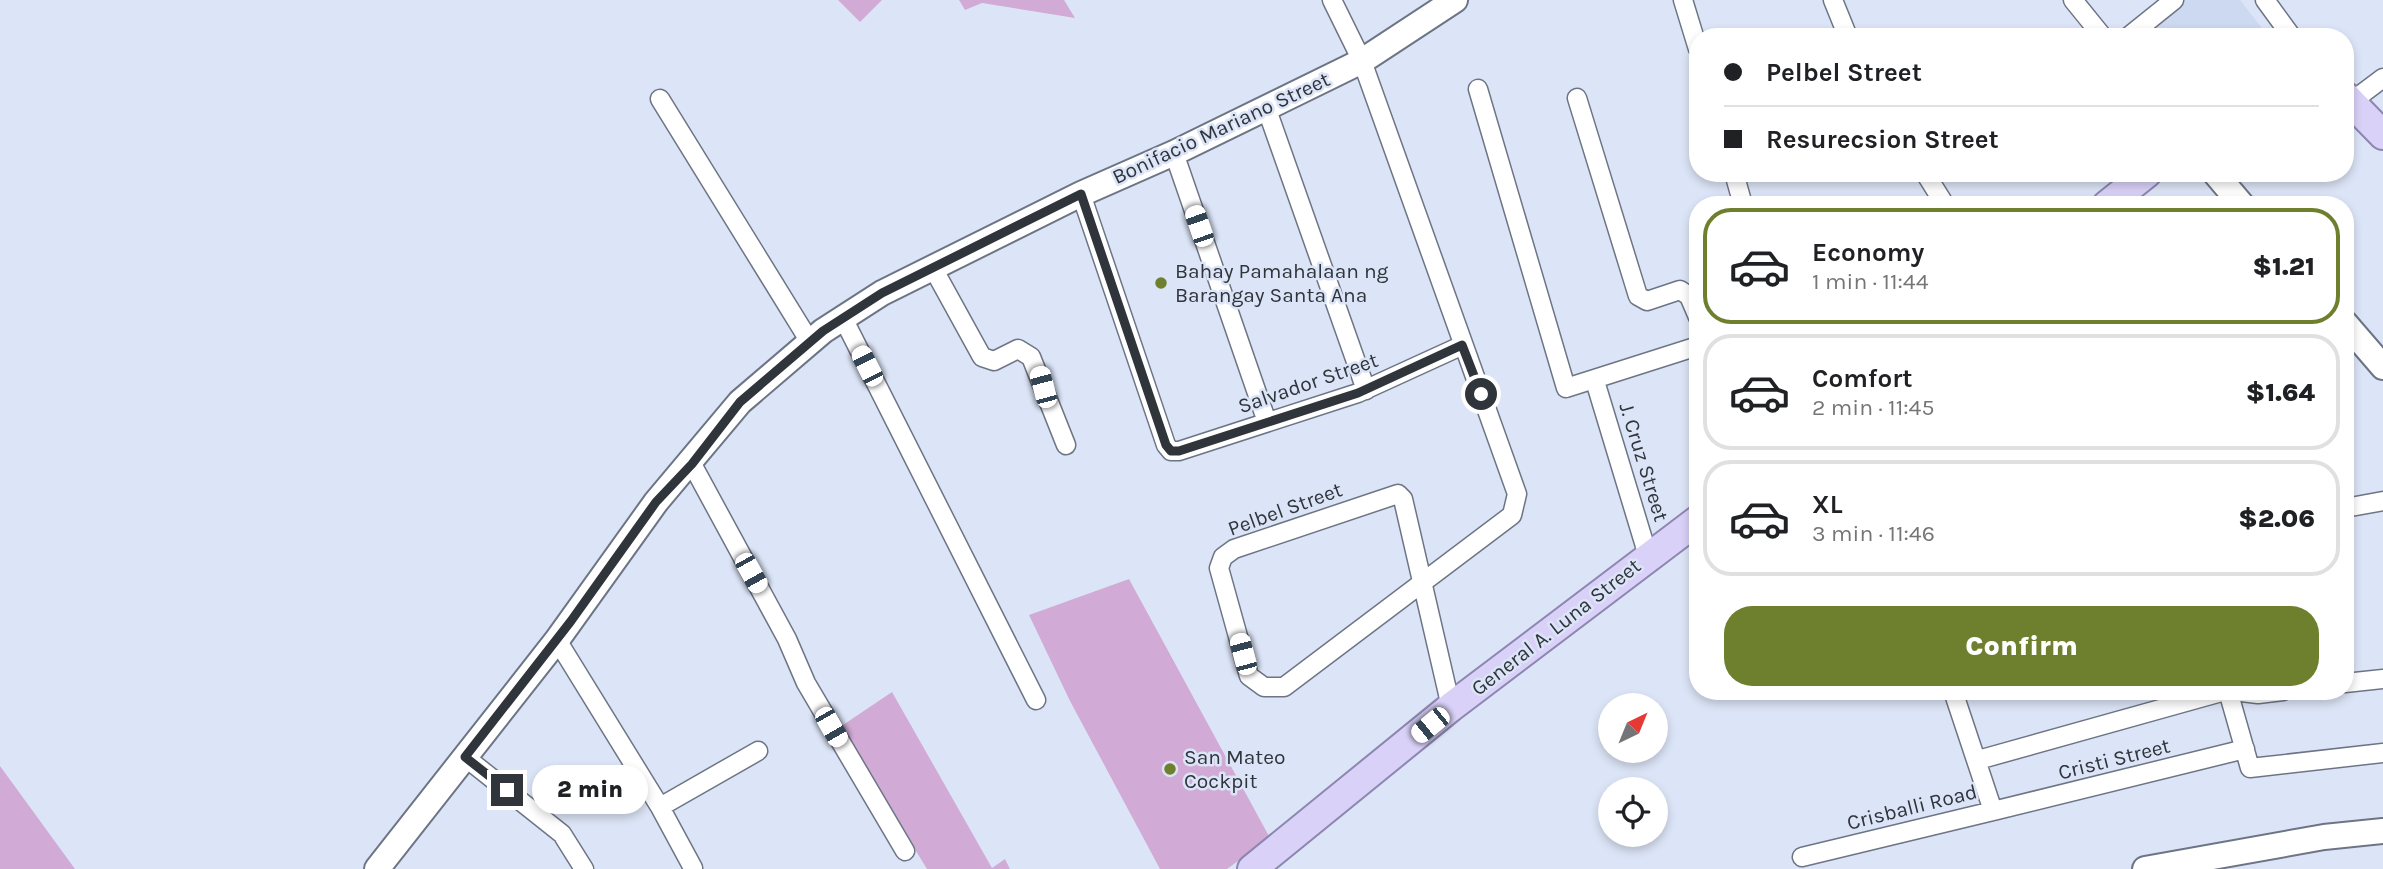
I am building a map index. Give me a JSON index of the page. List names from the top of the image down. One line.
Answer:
{"streets":{"main road":["General A. Luna Street"],"street":["Bonifacio Mariano Street","Salvador Street","J. Cruz Street","Pelbel Street","Cristi Street","Crisballi Road"]},"crossings":[["Bonifacio Mariano Street","Salvador Street"],["Bonifacio Mariano Street","Pelbel Street"],["Salvador Street","Pelbel Street"],["J. Cruz Street","General A. Luna Street"],["Pelbel Street","General A. Luna Street"],["Cristi Street","Crisballi Road"]],"places":["Bahay Pamahalaan ng Barangay Santa Ana","San Mateo Cockpit"],"north":"top right","page":{"banner":["Pelbel Street","Resurecsion Street"],"list":[{"name":"Economy","note":"1 min · 11:44","value":"$1.21"},{"name":"Comfort","note":"2 min · 11:45","value":"$1.64"},{"name":"XL","note":"3 min · 11:46","value":"$2.06"}],"buttons":"Confirm","bubble":"2 min"}}
